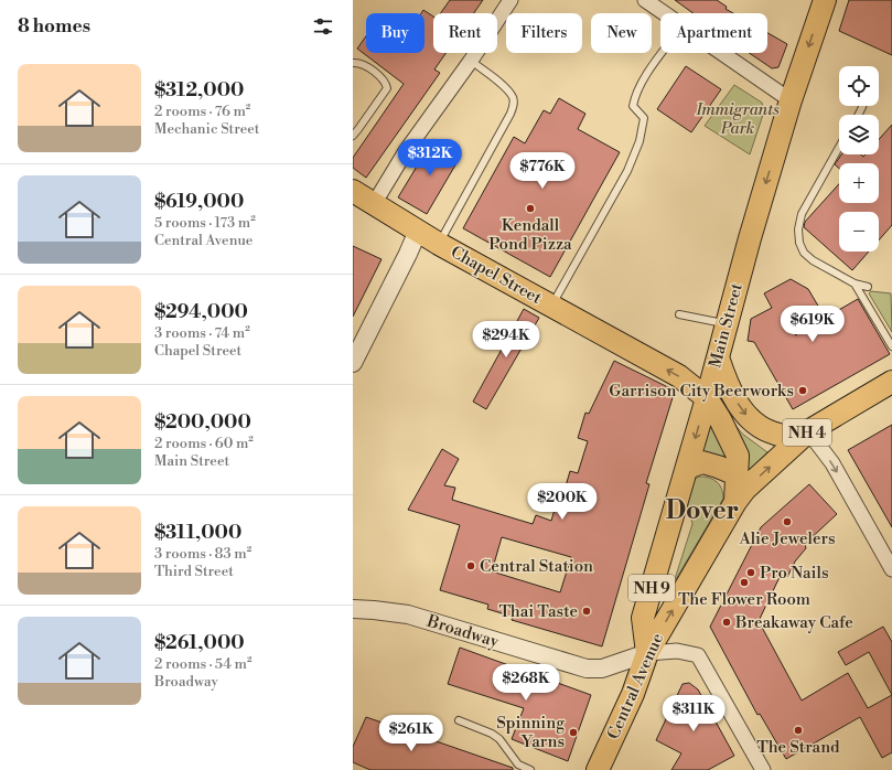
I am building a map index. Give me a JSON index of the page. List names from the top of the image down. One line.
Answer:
{"streets":{"main road":["Chapel Street","Main Street","NH 4","NH 9","Central Avenue"],"street":["Broadway"]},"crossings":[["Chapel Street","Main Street"],["Chapel Street","Central Avenue"],["Main Street","Broadway"],["Main Street","Central Avenue"],["Broadway","Central Avenue"]],"one_way":["Main Street","Central Avenue"],"districts":["Dover"],"parks":["Immigrants Park"],"places":["Kendall Pond Pizza","Garrison City Beerworks","Alie Jewelers","Central Station","Pro Nails","The Flower Room","Thai Taste","Breakaway Cafe","The Strand","Spinning Yarns"],"page":{"heading":"8 homes","chip":["Buy","Rent","Filters","New","Apartment"],"list":[{"name":"$312,000","note":"2 rooms · 76 m² · Mechanic Street"},{"name":"$619,000","note":"5 rooms · 173 m² · Central Avenue"},{"name":"$294,000","note":"3 rooms · 74 m² · Chapel Street"},{"name":"$200,000","note":"2 rooms · 60 m² · Main Street"},{"name":"$311,000","note":"3 rooms · 83 m² · Third Street"},{"name":"$261,000","note":"2 rooms · 54 m² · Broadway"}],"map_buttons":["+","−"],"price":["$312K","$776K","$619K","$294K","$200K","$268K","$311K","$261K"]}}
